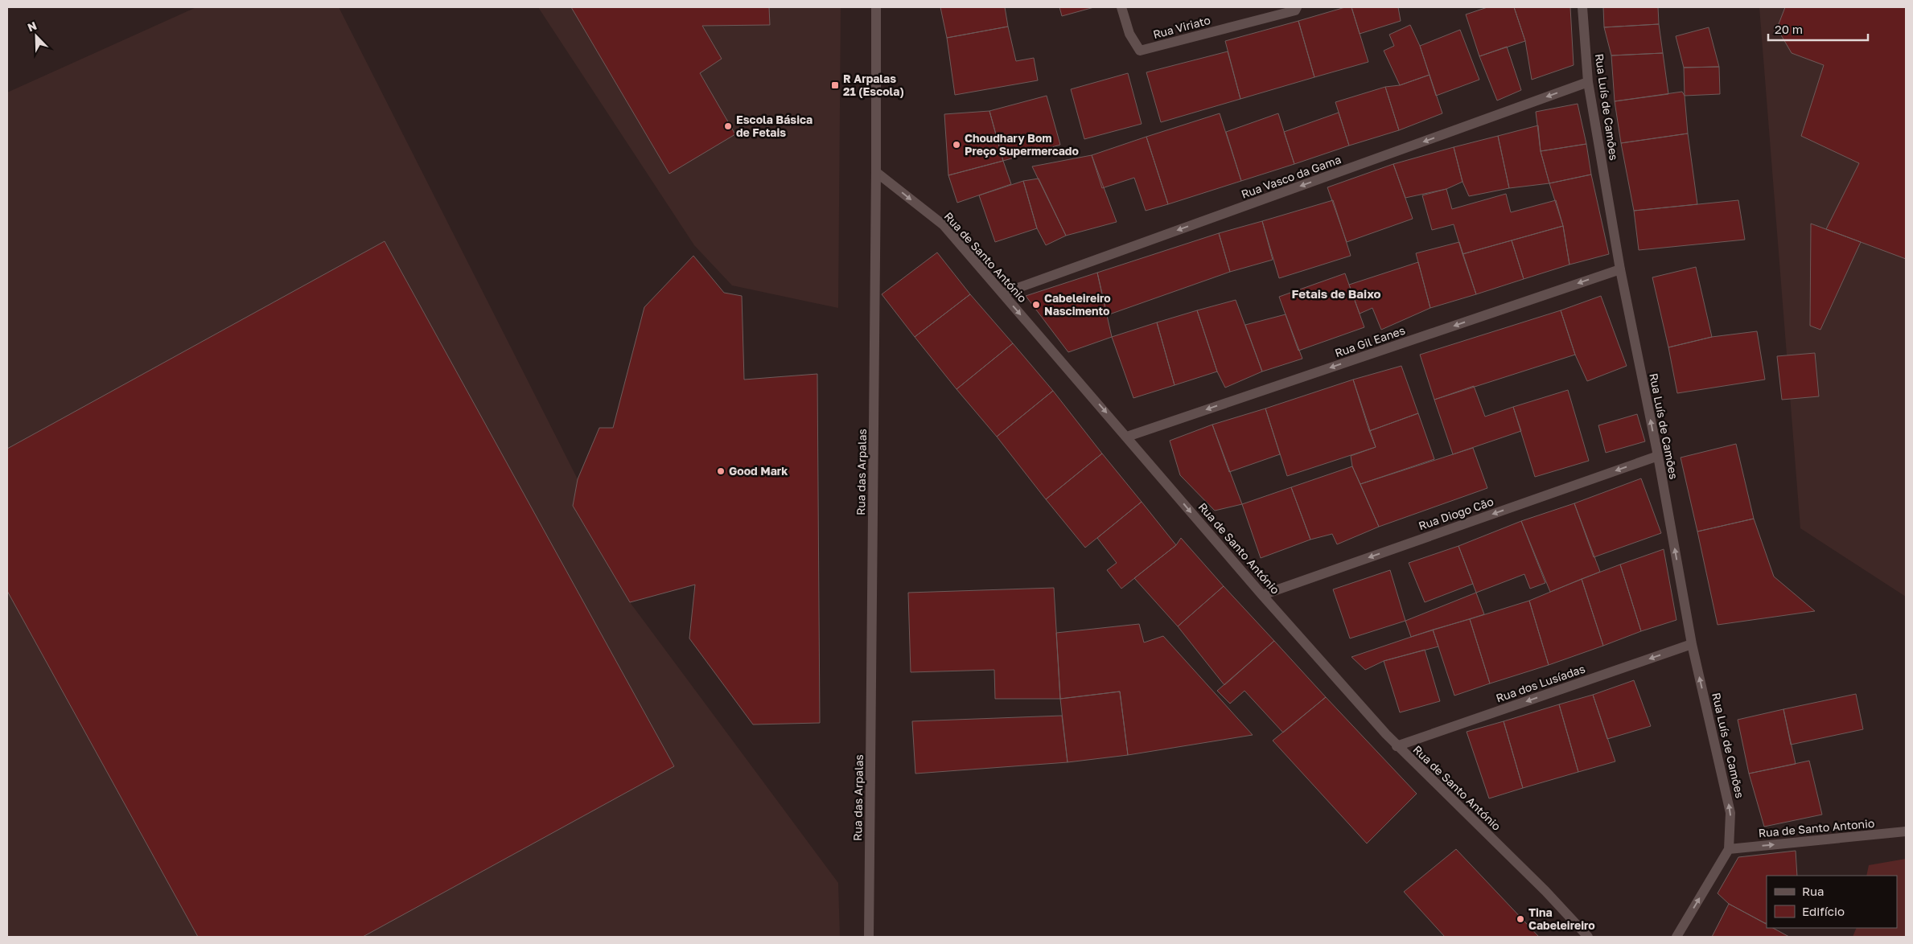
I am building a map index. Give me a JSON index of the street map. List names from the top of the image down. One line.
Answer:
{"streets":{"street":["Rua Viriato","Rua Luís de Camões","Rua Vasco da Gama","Rua de Santo António","Rua Gil Eanes","Rua das Arpalas","Rua Diogo Cão","Rua dos Lusíadas","Rua de Santo Antonio"]},"crossings":[["Rua Luís de Camões","Rua Vasco da Gama"],["Rua Luís de Camões","Rua Gil Eanes"],["Rua Luís de Camões","Rua Diogo Cão"],["Rua Luís de Camões","Rua dos Lusíadas"],["Rua Luís de Camões","Rua de Santo Antonio"],["Rua Vasco da Gama","Rua de Santo António"],["Rua de Santo António","Rua Gil Eanes"],["Rua de Santo António","Rua das Arpalas"],["Rua de Santo António","Rua Diogo Cão"],["Rua de Santo António","Rua dos Lusíadas"]],"one_way":["Rua Luís de Camões","Rua Vasco da Gama","Rua de Santo António","Rua Gil Eanes","Rua Diogo Cão","Rua dos Lusíadas","Rua de Santo Antonio"],"districts":["Fetais de Baixo"],"places":{"transit":["R Arpalas 21 (Escola)"],"other":["Escola Básica de Fetais","Choudhary Bom Preço Supermercado","Cabeleireiro Nascimento","Good Mark","Tina Cabeleireiro"]},"legend":["Rua","Edifício"],"scale_bar":"20 m","north":"top left"}
